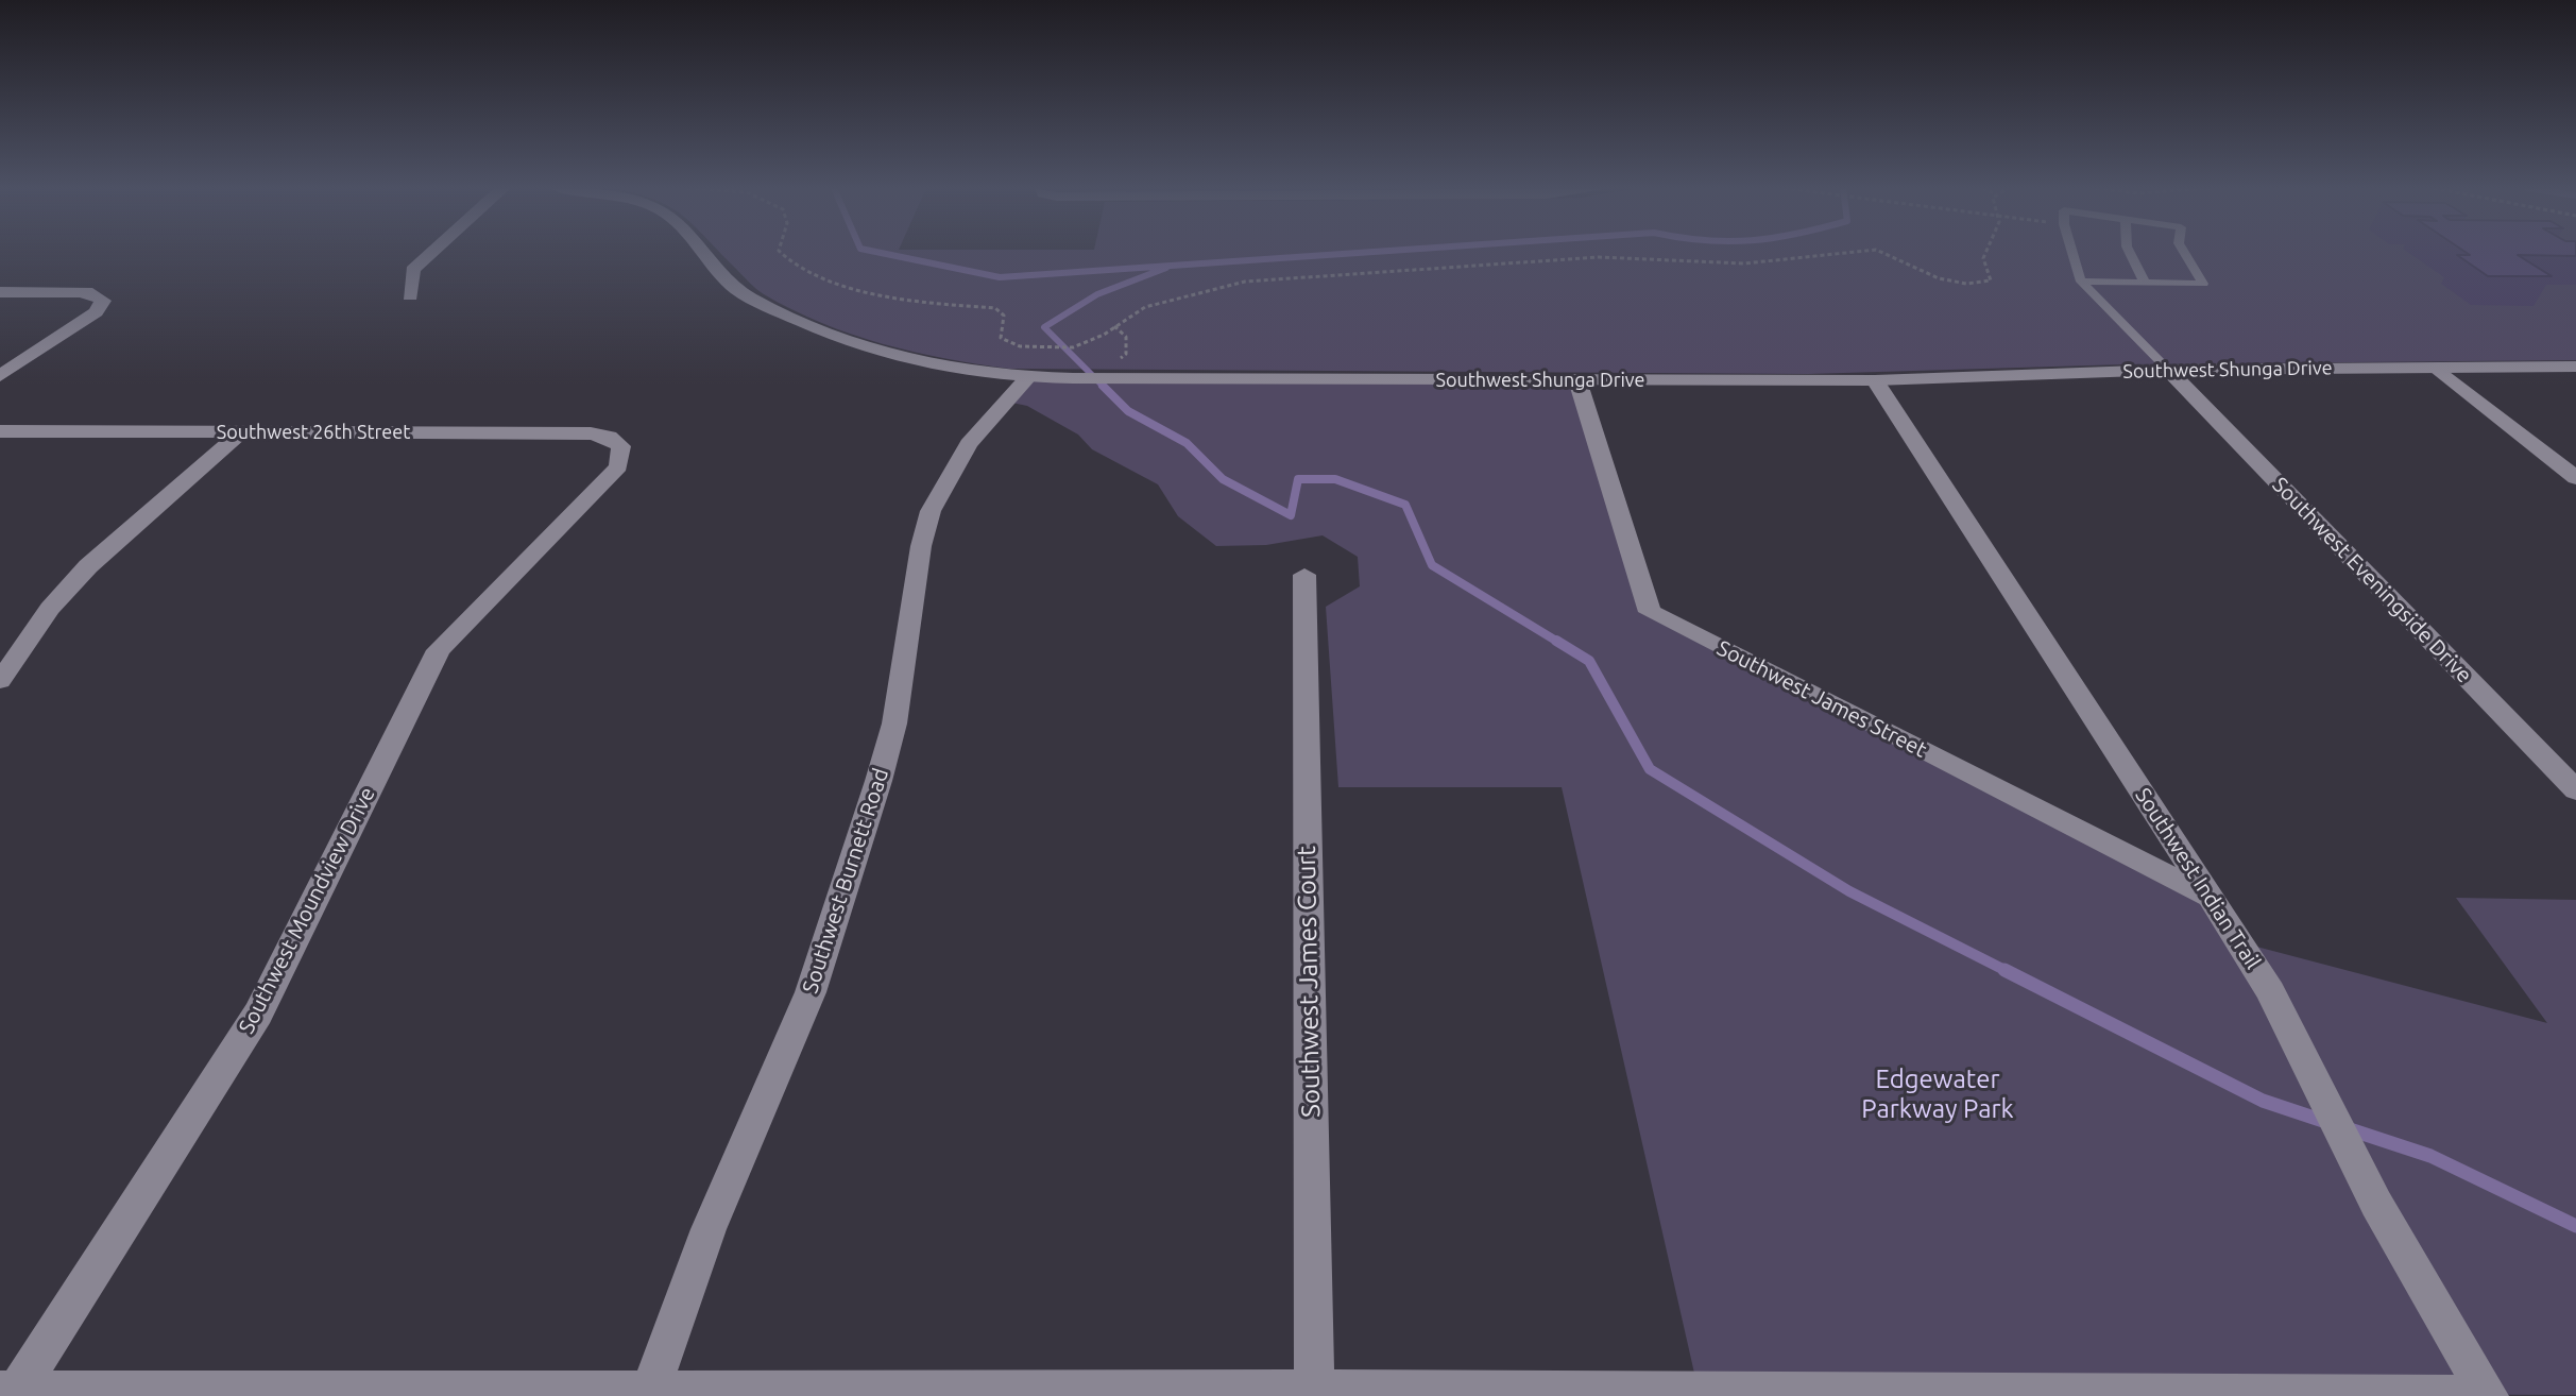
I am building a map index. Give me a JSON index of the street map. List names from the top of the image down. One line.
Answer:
{"streets":{"street":["Southwest Shunga Drive","Southwest 26th Street","Southwest Eveningside Drive","Southwest James Street","Southwest Indian Trail","Southwest Burnett Road","Southwest Moundview Drive","Southwest James Court"]},"crossings":[["Southwest Shunga Drive","Southwest Eveningside Drive"],["Southwest Shunga Drive","Southwest James Street"],["Southwest Shunga Drive","Southwest Indian Trail"],["Southwest Shunga Drive","Southwest Burnett Road"],["Southwest 26th Street","Southwest Moundview Drive"],["Southwest James Street","Southwest Indian Trail"]],"parks":["Edgewater Parkway Park"]}
